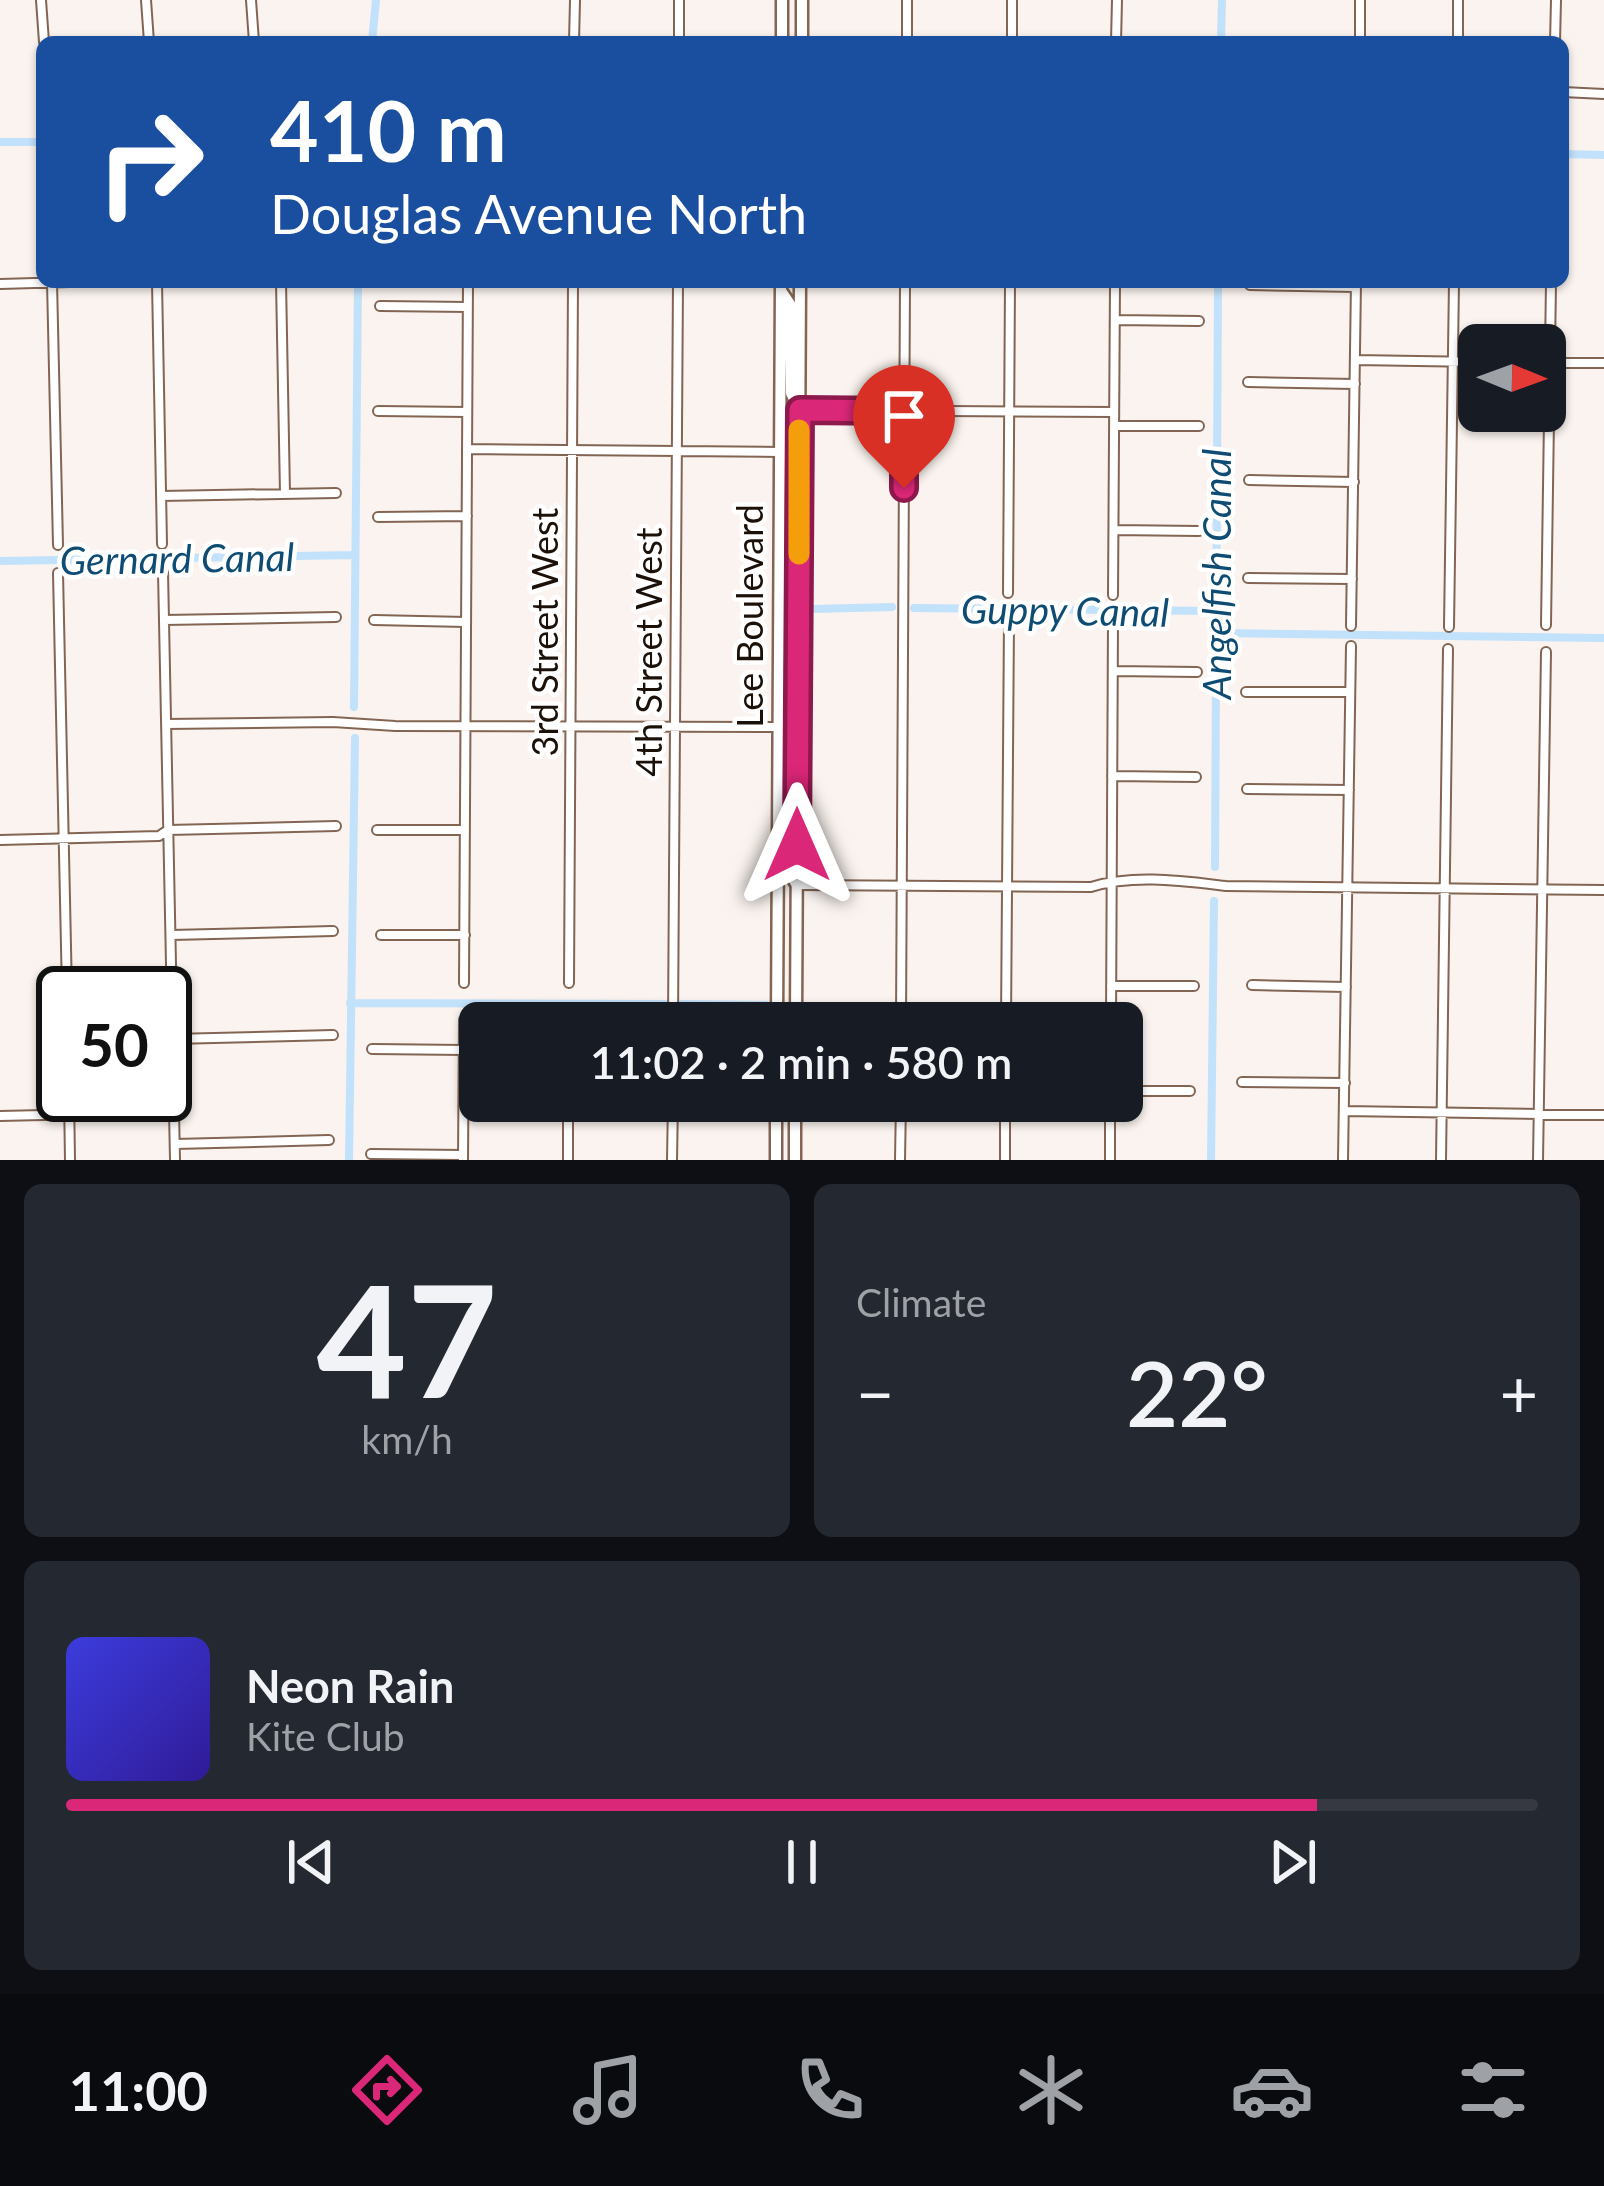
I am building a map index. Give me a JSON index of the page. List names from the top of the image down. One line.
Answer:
{"streets":{"main road":["Lee Boulevard"],"street":["3rd Street West","4th Street West"]},"water":["Gernard Canal","Angelfish Canal","Guppy Canal"],"north":"right","page":{"turn":["410 m","Douglas Avenue North"],"limit":"50","trip":"11:02 · 2 min · 580 m","tile":[["47","km/h"],"Climate"],"heat":["−","22°","+"],"song":["Neon Rain","Kite Club"],"tabs":"11:00"}}
